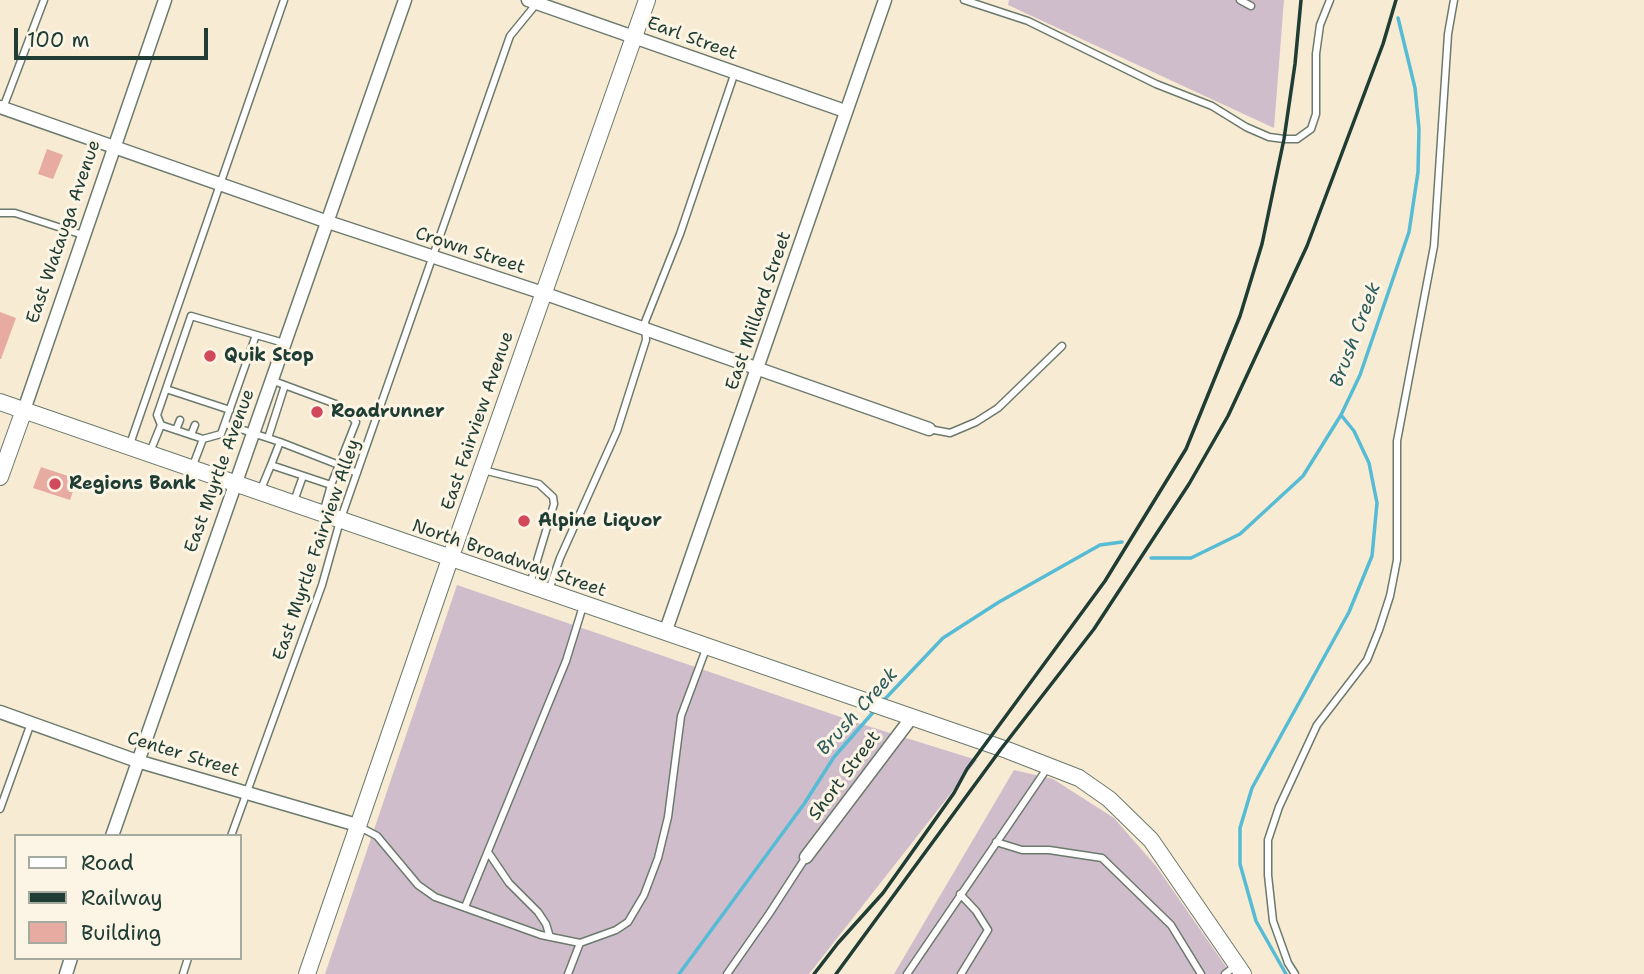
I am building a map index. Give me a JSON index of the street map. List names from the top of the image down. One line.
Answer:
{"streets":{"street":["Earl Street","East Watauga Avenue","Crown Street","East Millard Street","East Fairview Avenue","East Myrtle Avenue","North Broadway Street","Center Street","Short Street"],"lane":["East Myrtle Fairview Alley"]},"crossings":[["Earl Street","East Millard Street"],["Earl Street","East Fairview Avenue"],["Earl Street","East Myrtle Fairview Alley"],["East Watauga Avenue","Crown Street"],["East Watauga Avenue","North Broadway Street"],["Crown Street","East Millard Street"],["Crown Street","East Fairview Avenue"],["Crown Street","East Myrtle Avenue"],["Crown Street","East Myrtle Fairview Alley"],["East Millard Street","North Broadway Street"],["East Fairview Avenue","North Broadway Street"],["East Fairview Avenue","Center Street"],["East Myrtle Avenue","North Broadway Street"],["East Myrtle Avenue","Center Street"],["East Myrtle Fairview Alley","North Broadway Street"],["East Myrtle Fairview Alley","Center Street"],["North Broadway Street","Short Street"]],"water":["Brush Creek"],"places":["Quik Stop","Roadrunner","Regions Bank","Alpine Liquor"],"legend":["Road","Railway","Building"],"scale_bar":"100 m"}
